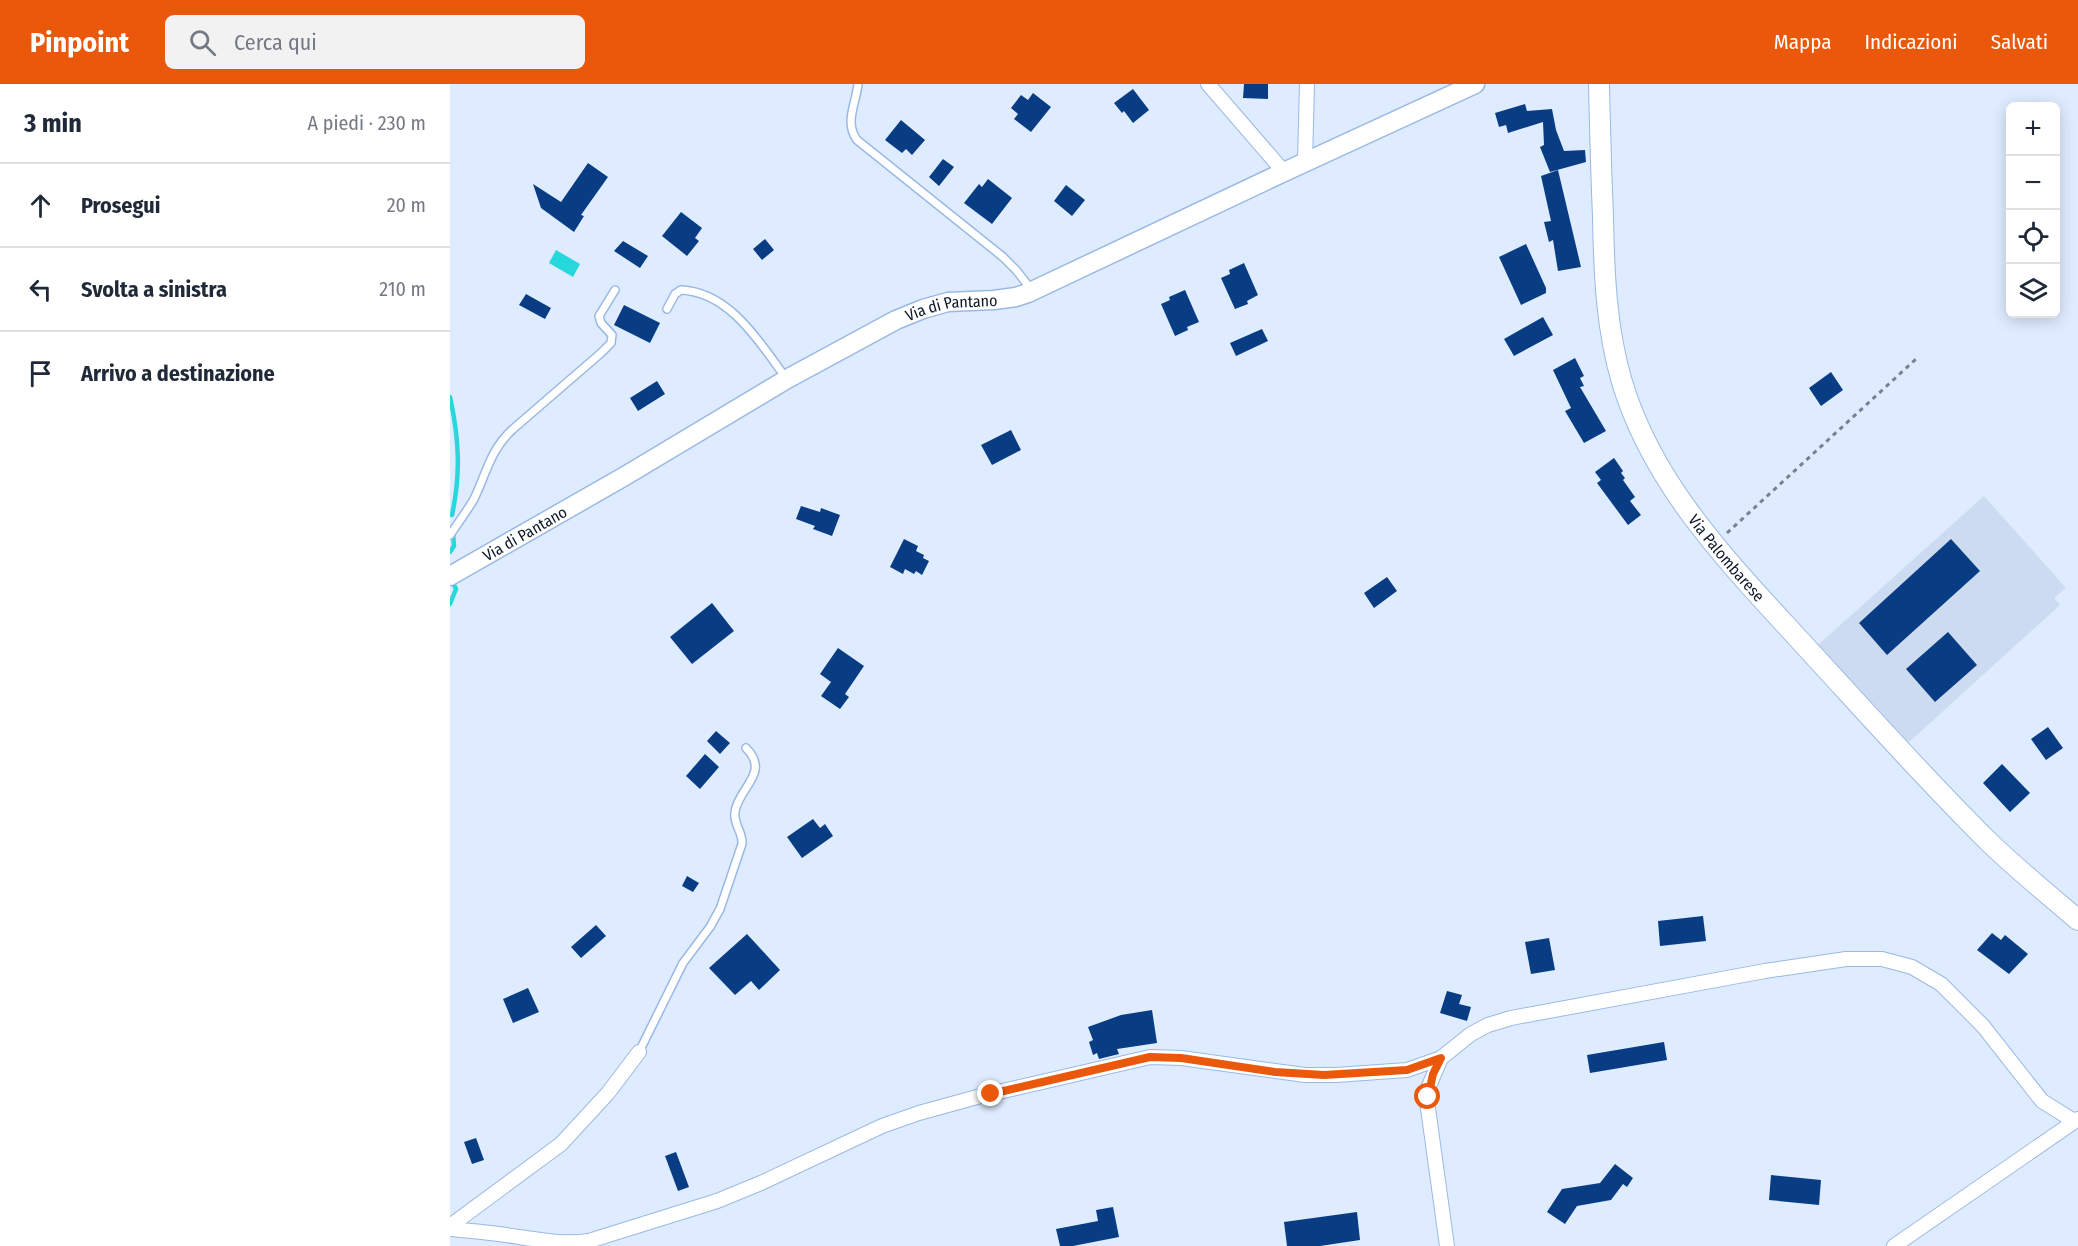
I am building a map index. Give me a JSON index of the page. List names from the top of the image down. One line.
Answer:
{"streets":{"main road":["Via Palombarese"],"street":["Via di Pantano"]},"page":{"header":"Pinpoint","search":"Cerca qui","nav":["Mappa","Indicazioni","Salvati"],"heading":["3 min","A piedi · 230 m"],"map_buttons":["+","−"],"list":[["Prosegui","20 m"],["Svolta a sinistra","210 m"],"Arrivo a destinazione"]}}
